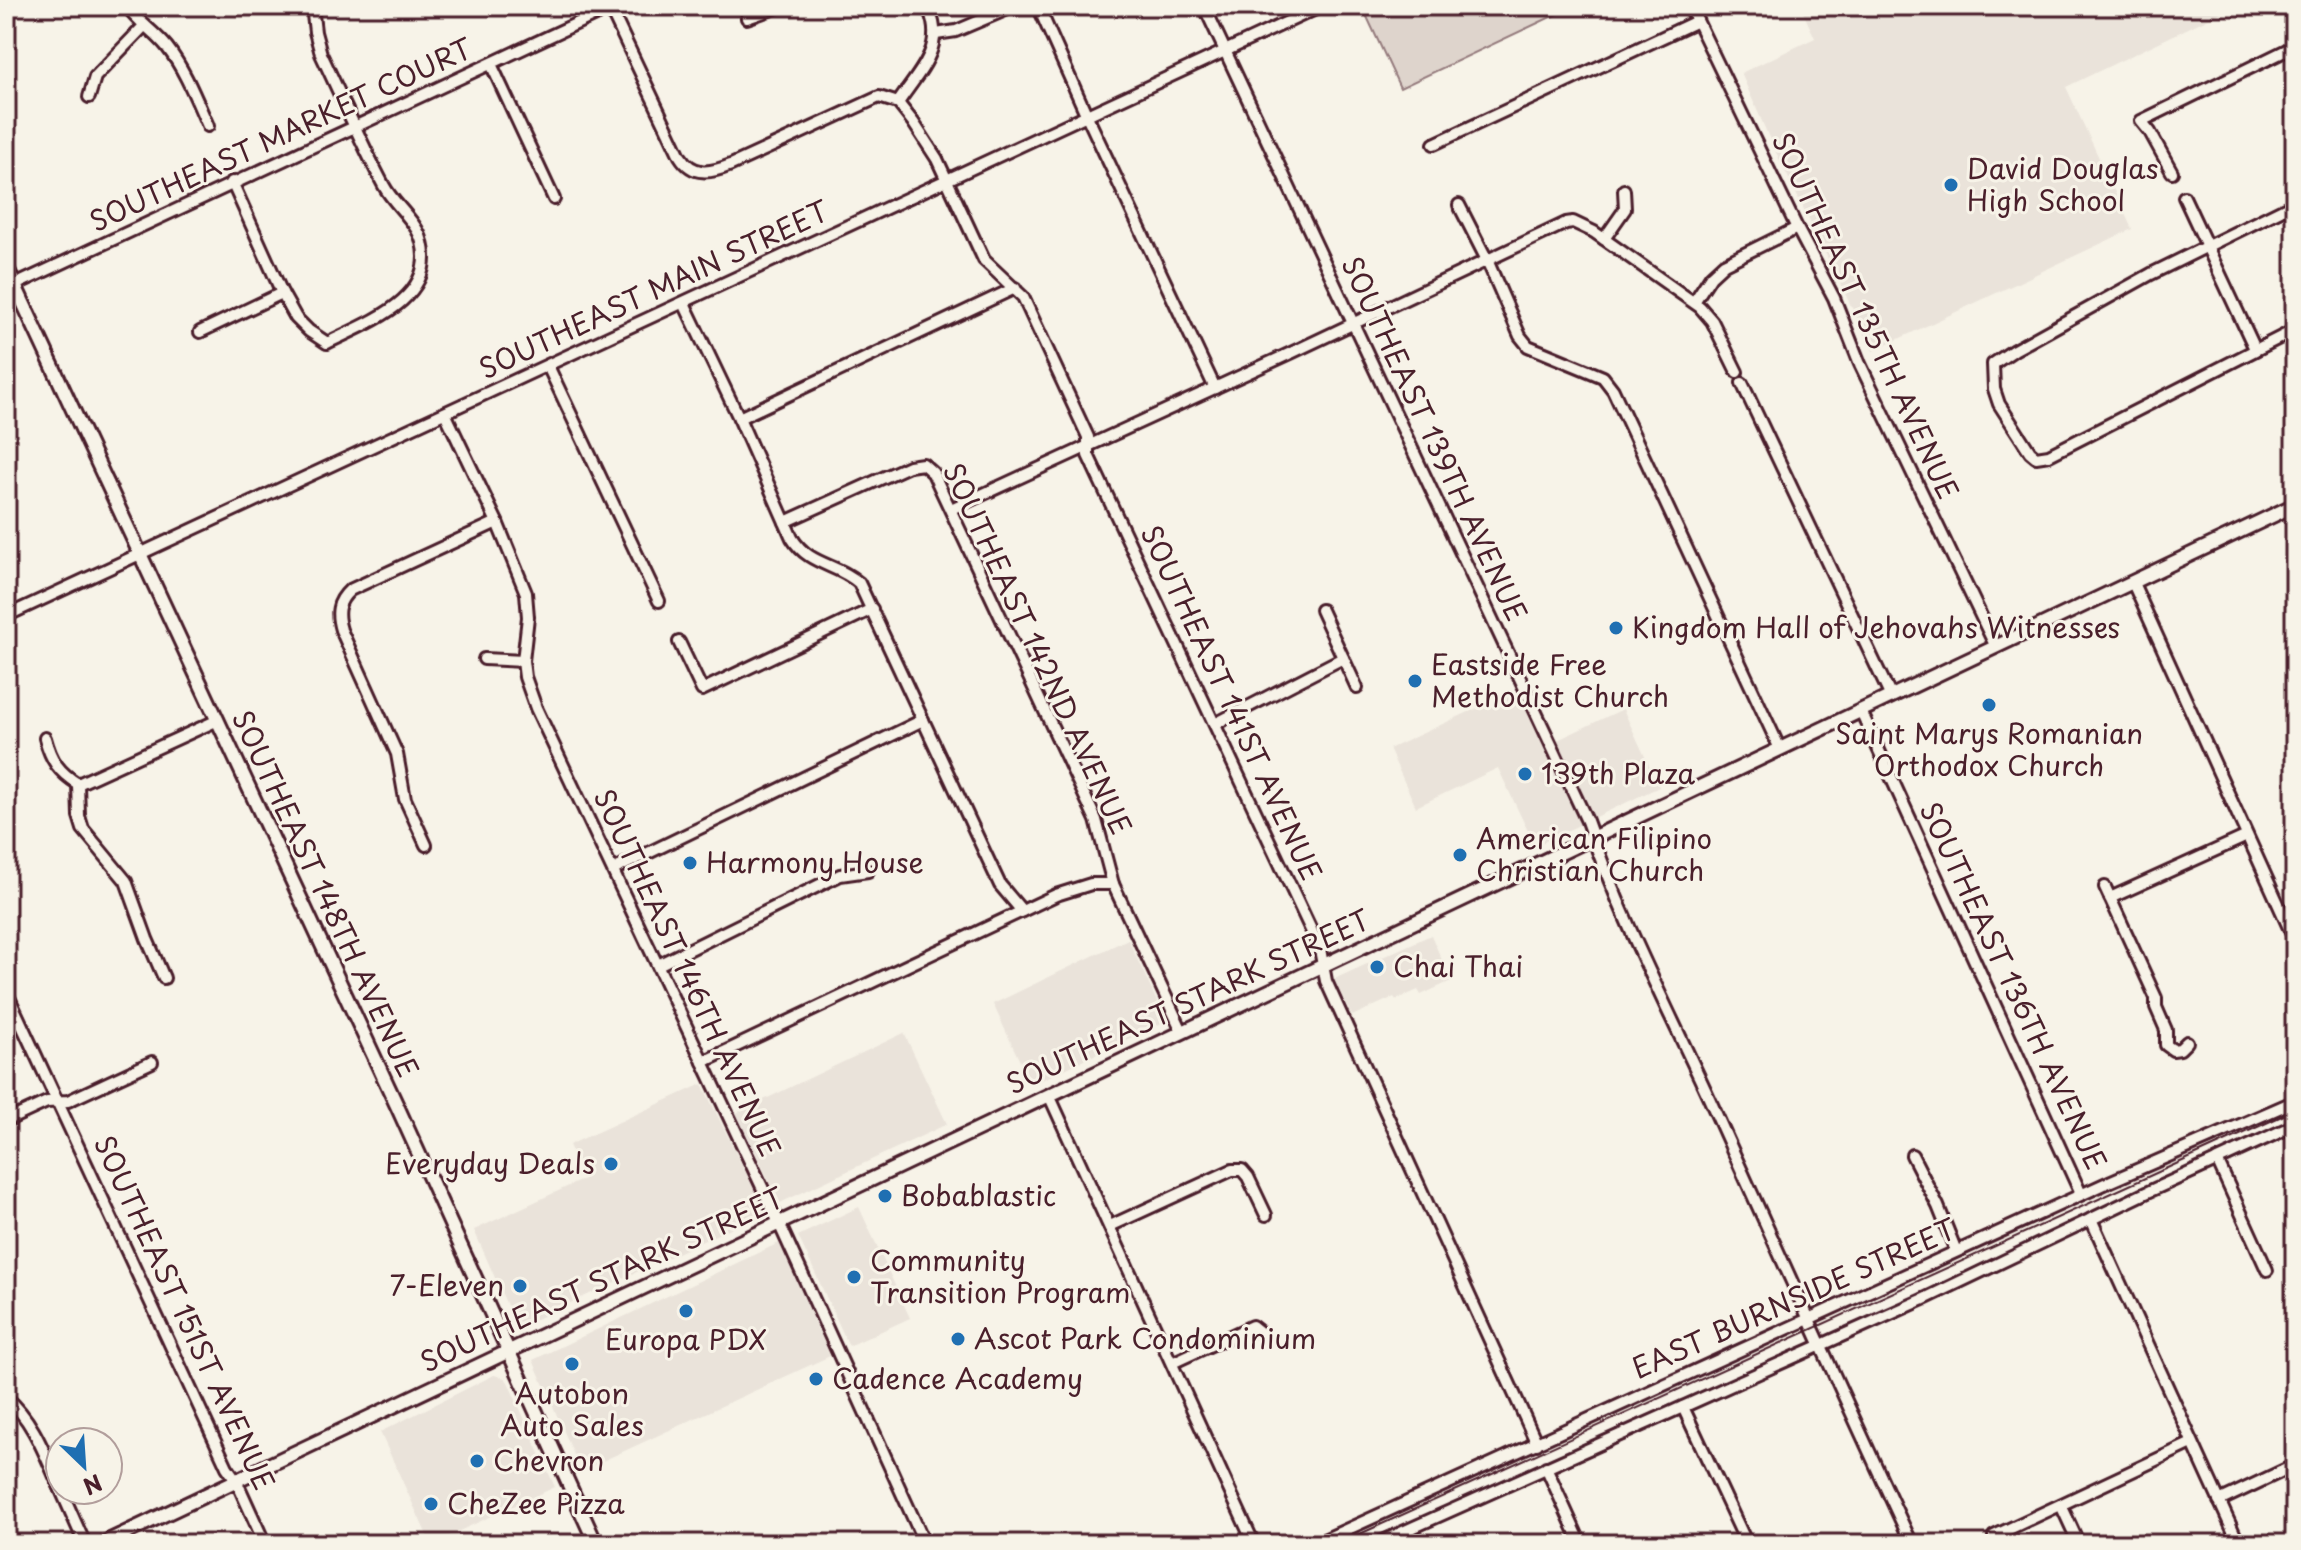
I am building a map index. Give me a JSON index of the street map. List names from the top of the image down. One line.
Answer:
{"streets":{"main road":["SOUTHEAST 148TH AVENUE","SOUTHEAST STARK STREET"],"street":["SOUTHEAST MARKET COURT","SOUTHEAST MAIN STREET","SOUTHEAST 135TH AVENUE","SOUTHEAST 139TH AVENUE","SOUTHEAST 142ND AVENUE","SOUTHEAST 141ST AVENUE","SOUTHEAST 146TH AVENUE","SOUTHEAST 136TH AVENUE","EAST BURNSIDE STREET","SOUTHEAST 151ST AVENUE"]},"crossings":[["SOUTHEAST MARKET COURT","SOUTHEAST 148TH AVENUE"],["SOUTHEAST MAIN STREET","SOUTHEAST 139TH AVENUE"],["SOUTHEAST MAIN STREET","SOUTHEAST 141ST AVENUE"],["SOUTHEAST MAIN STREET","SOUTHEAST 148TH AVENUE"],["SOUTHEAST MAIN STREET","SOUTHEAST 146TH AVENUE"],["SOUTHEAST 135TH AVENUE","SOUTHEAST STARK STREET"],["SOUTHEAST 139TH AVENUE","SOUTHEAST STARK STREET"],["SOUTHEAST 139TH AVENUE","EAST BURNSIDE STREET"],["SOUTHEAST 142ND AVENUE","SOUTHEAST STARK STREET"],["SOUTHEAST 141ST AVENUE","SOUTHEAST STARK STREET"],["SOUTHEAST 141ST AVENUE","EAST BURNSIDE STREET"],["SOUTHEAST 148TH AVENUE","SOUTHEAST STARK STREET"],["SOUTHEAST 146TH AVENUE","SOUTHEAST STARK STREET"],["SOUTHEAST 136TH AVENUE","SOUTHEAST STARK STREET"],["SOUTHEAST 136TH AVENUE","EAST BURNSIDE STREET"],["SOUTHEAST STARK STREET","SOUTHEAST 151ST AVENUE"]],"places":["David Douglas High School","Kingdom Hall of Jehovahs Witnesses","Eastside Free Methodist Church","Saint Marys Romanian Orthodox Church","139th Plaza","American Filipino Christian Church","Harmony House","Chai Thai","Everyday Deals","Bobablastic","Community Transition Program","7-Eleven","Europa PDX","Ascot Park Condominium","Autobon Auto Sales","Cadence Academy","Chevron","CheZee Pizza"],"north":"bottom right"}
